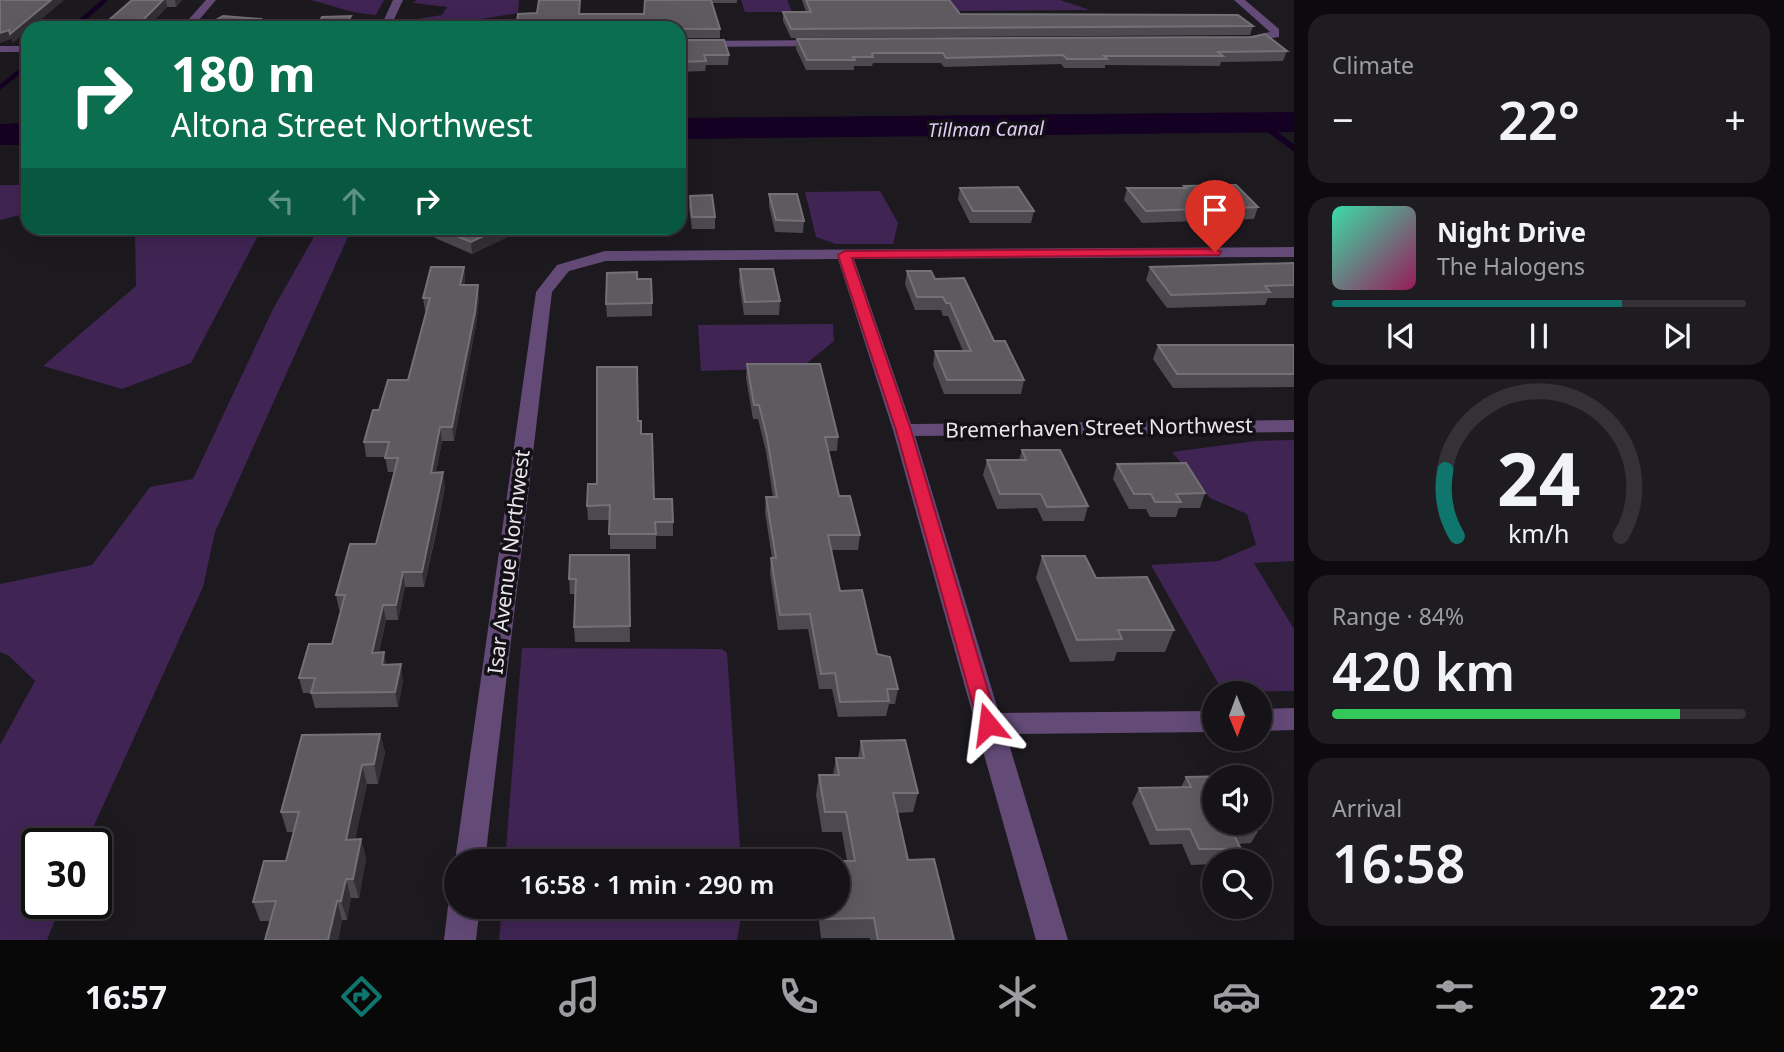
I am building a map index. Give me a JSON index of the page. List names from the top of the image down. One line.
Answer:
{"streets":{"street":["Bremerhaven Street Northwest","Isar Avenue Northwest"]},"water":["Tillman Canal"],"north":"bottom","page":{"tile":["Climate",["Range · 84%","420 km"],["Arrival","16:58"]],"turn":["180 m","Altona Street Northwest"],"heat":["−","22°","+"],"song":["Night Drive","The Halogens"],"limit":"30","trip":"16:58 · 1 min · 290 m","tabs":["16:57","22°"],"gauge":["24","km/h"]}}
